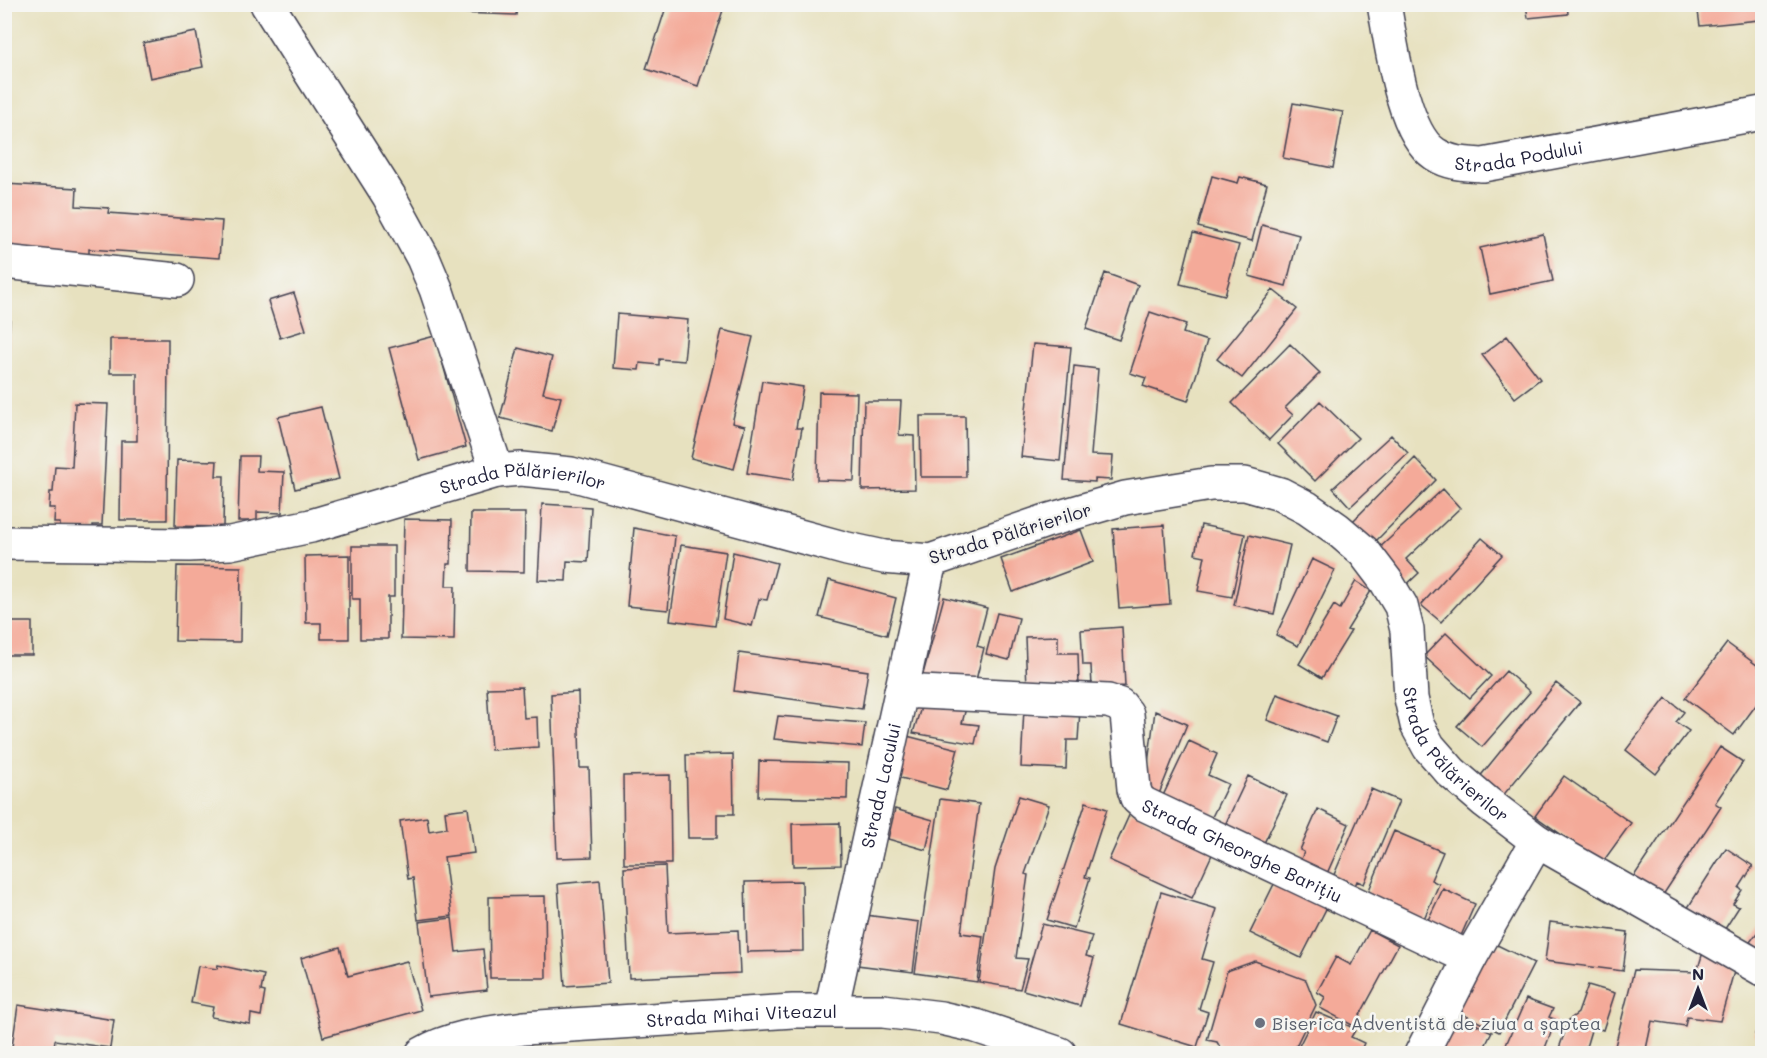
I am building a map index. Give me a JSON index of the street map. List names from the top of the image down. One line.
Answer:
{"streets":{"street":["Strada Podului","Strada Pălărierilor","Strada Lacului","Strada Gheorghe Barițiu","Strada Mihai Viteazul"]},"crossings":[["Strada Pălărierilor","Strada Lacului"],["Strada Lacului","Strada Gheorghe Barițiu"],["Strada Lacului","Strada Mihai Viteazul"]],"places":["Biserica Adventistă de ziua a șaptea"],"north":"top"}
